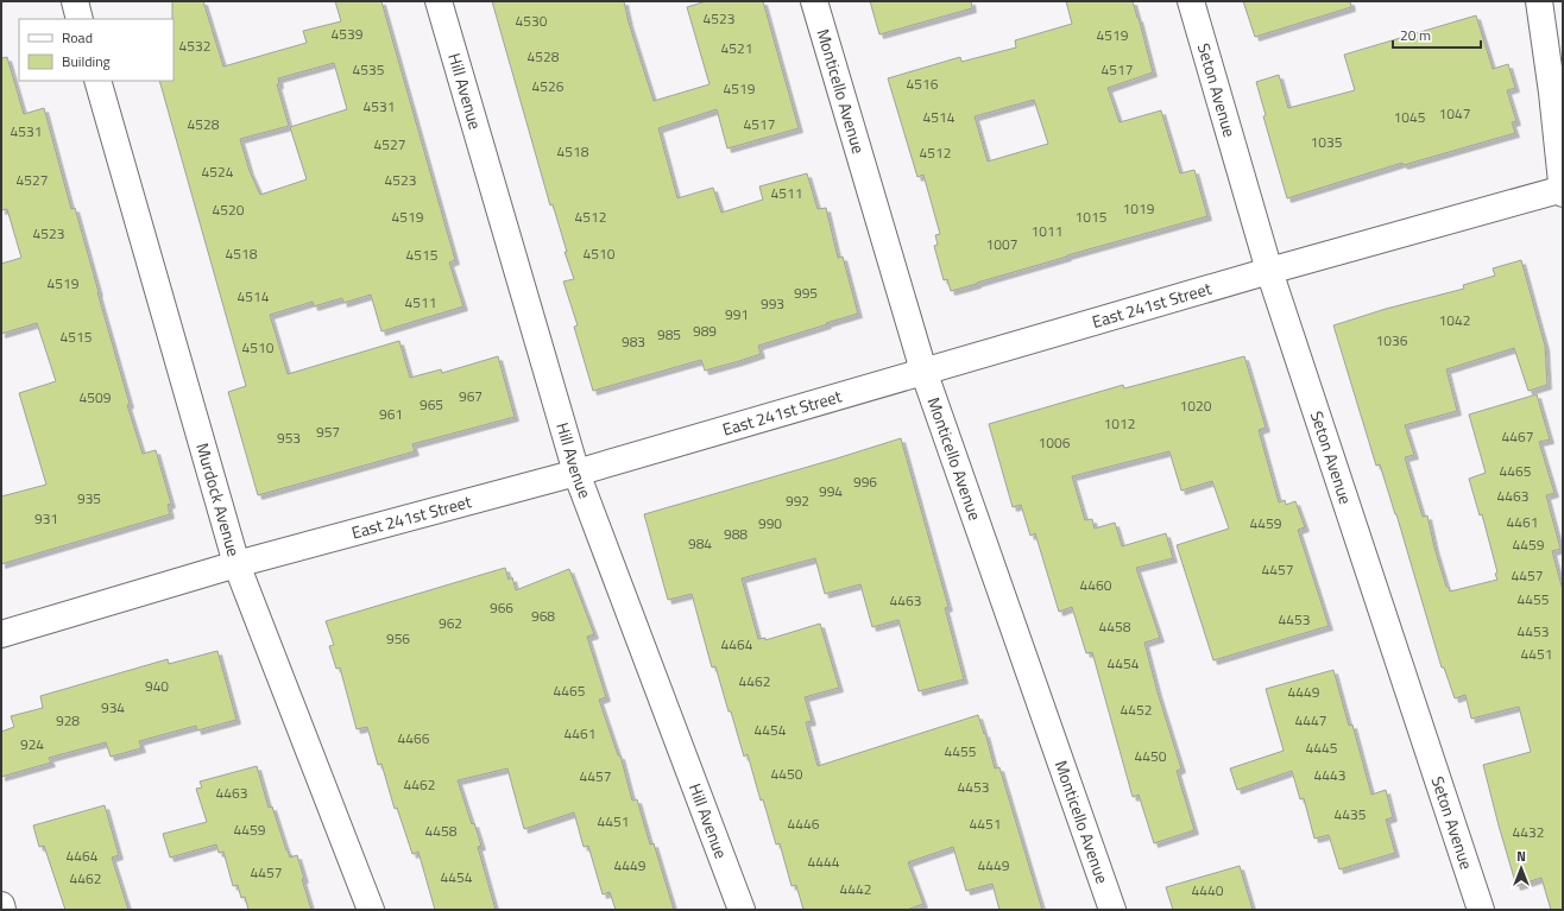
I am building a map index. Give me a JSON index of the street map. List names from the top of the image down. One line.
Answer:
{"streets":{"street":["Seton Avenue","Monticello Avenue","Hill Avenue","East 241st Street","Murdock Avenue"]},"crossings":[["Seton Avenue","East 241st Street"],["Monticello Avenue","East 241st Street"],["Hill Avenue","East 241st Street"],["East 241st Street","Murdock Avenue"]],"house_numbers":["4523","4530","4539","4519","4532","4521","4528","4535","4517","4516","4526","4519","4531","1047","4514","1045","4528","4517","4531","1035","4527","4518","4512","4524","4527","4523","4511","1019","4520","4519","4512","1015","1011","4523","1007","4518","4510","4515","4519","995","4514","4511","993","991","1042","989","985","4515","1036","983","4510","967","4509","965","1020","961","1012","957","4467","953","1006","4465","996","994","4463","935","992","931","4461","990","4459","988","984","4459","4457","4457","4460","4455","4463","966","968","4453","962","4458","4453","956","4464","4451","4454","4462","940","4465","4449","934","4452","928","4447","4454","4461","4466","924","4445","4455","4450","4450","4443","4457","4462","4453","4463","4435","4451","4446","4451","4459","4458","4432","4464","4444","4449","4449","4457","4454","4462","4442","4440"],"legend":["Road","Building"],"scale_bar":"20 m","north":"top"}
